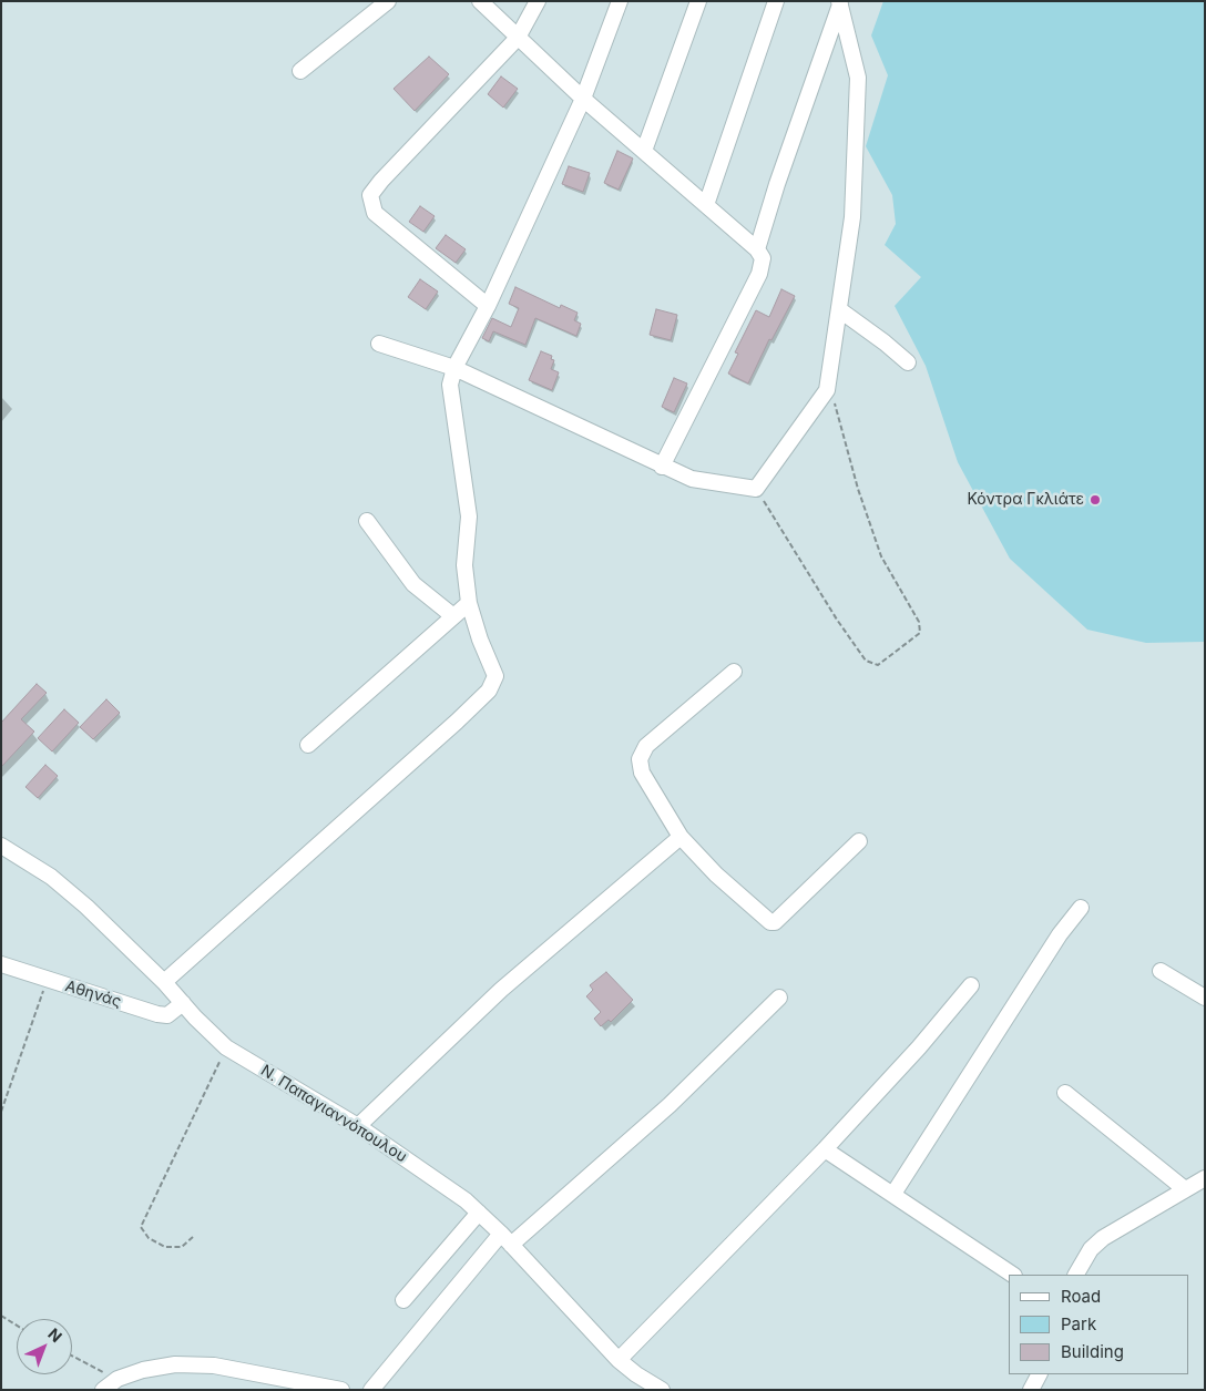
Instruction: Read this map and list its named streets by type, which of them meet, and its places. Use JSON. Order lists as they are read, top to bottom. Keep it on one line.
{"streets":{"street":["Αθηνάς","Ν. Παπαγιαννόπουλου"]},"crossings":[["Αθηνάς","Ν. Παπαγιαννόπουλου"]],"places":["Κόντρα Γκλιάτε"],"legend":["Road","Park","Building"],"north":"top right"}
